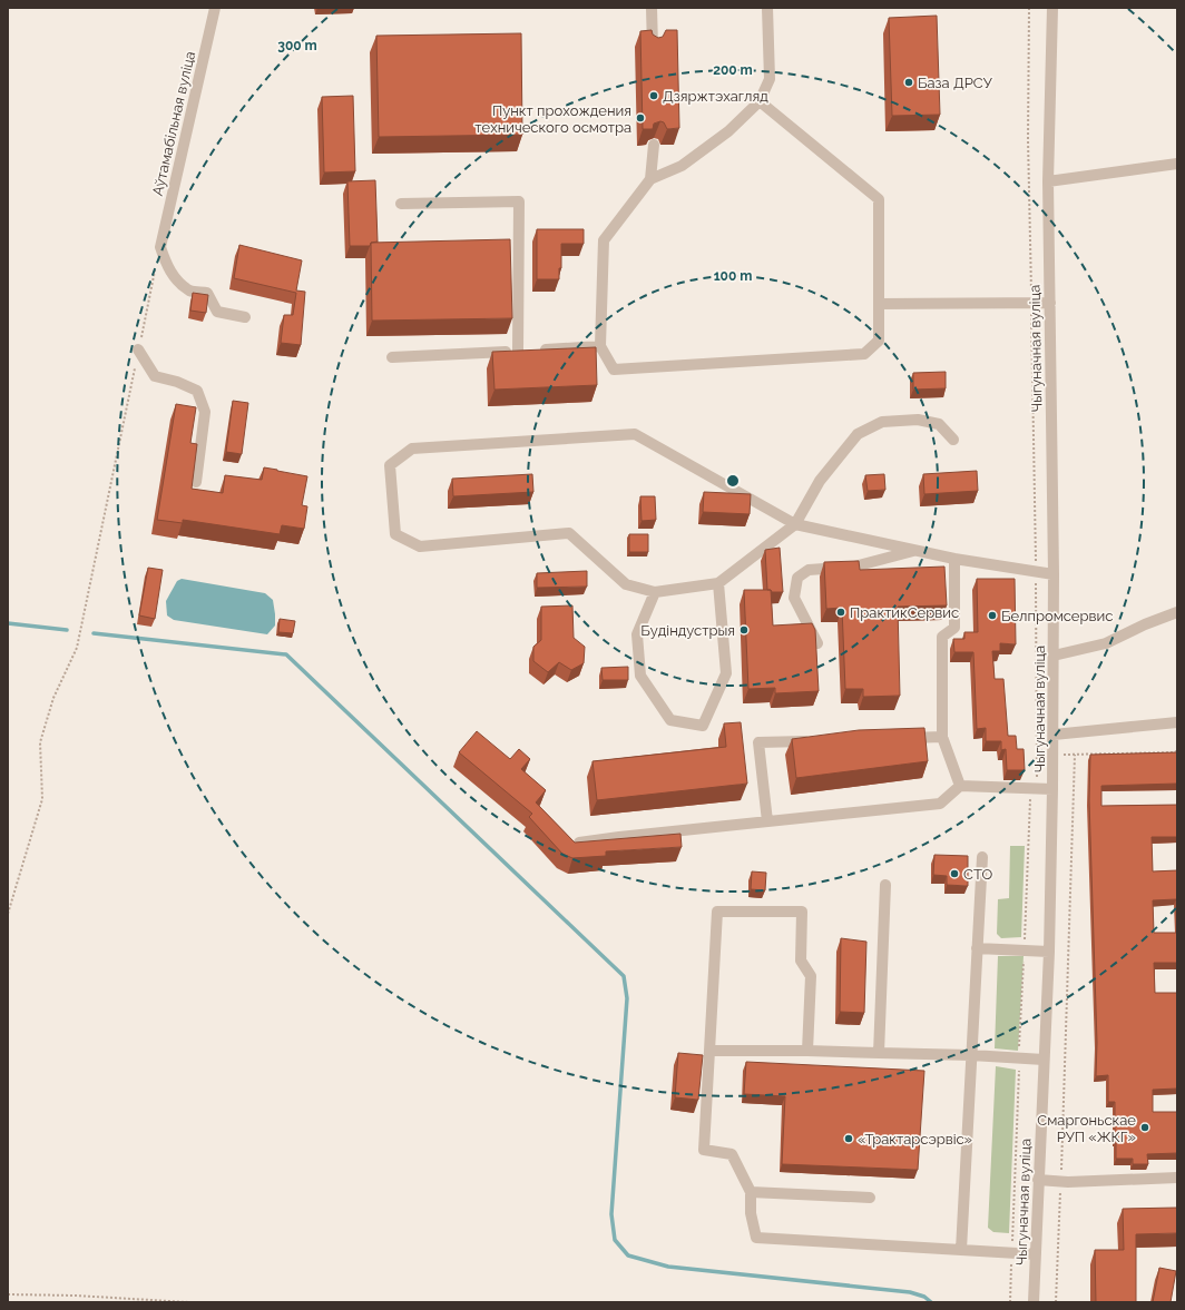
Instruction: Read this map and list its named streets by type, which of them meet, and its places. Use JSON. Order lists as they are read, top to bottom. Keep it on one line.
{"streets":{"street":["Аўтамабільная вуліца","Чыгуначная вуліца"]},"places":["База ДРСУ","Дзяржтэхагляд","Пункт прохождения технического осмотра","ПрактикСервис","Белпромсервис","Будіндустрыя","СТО","Смаргоньскае РУП «ЖКГ»","«Трактарсэрвіс»"],"rings":["300 m","200 m","100 m"]}
